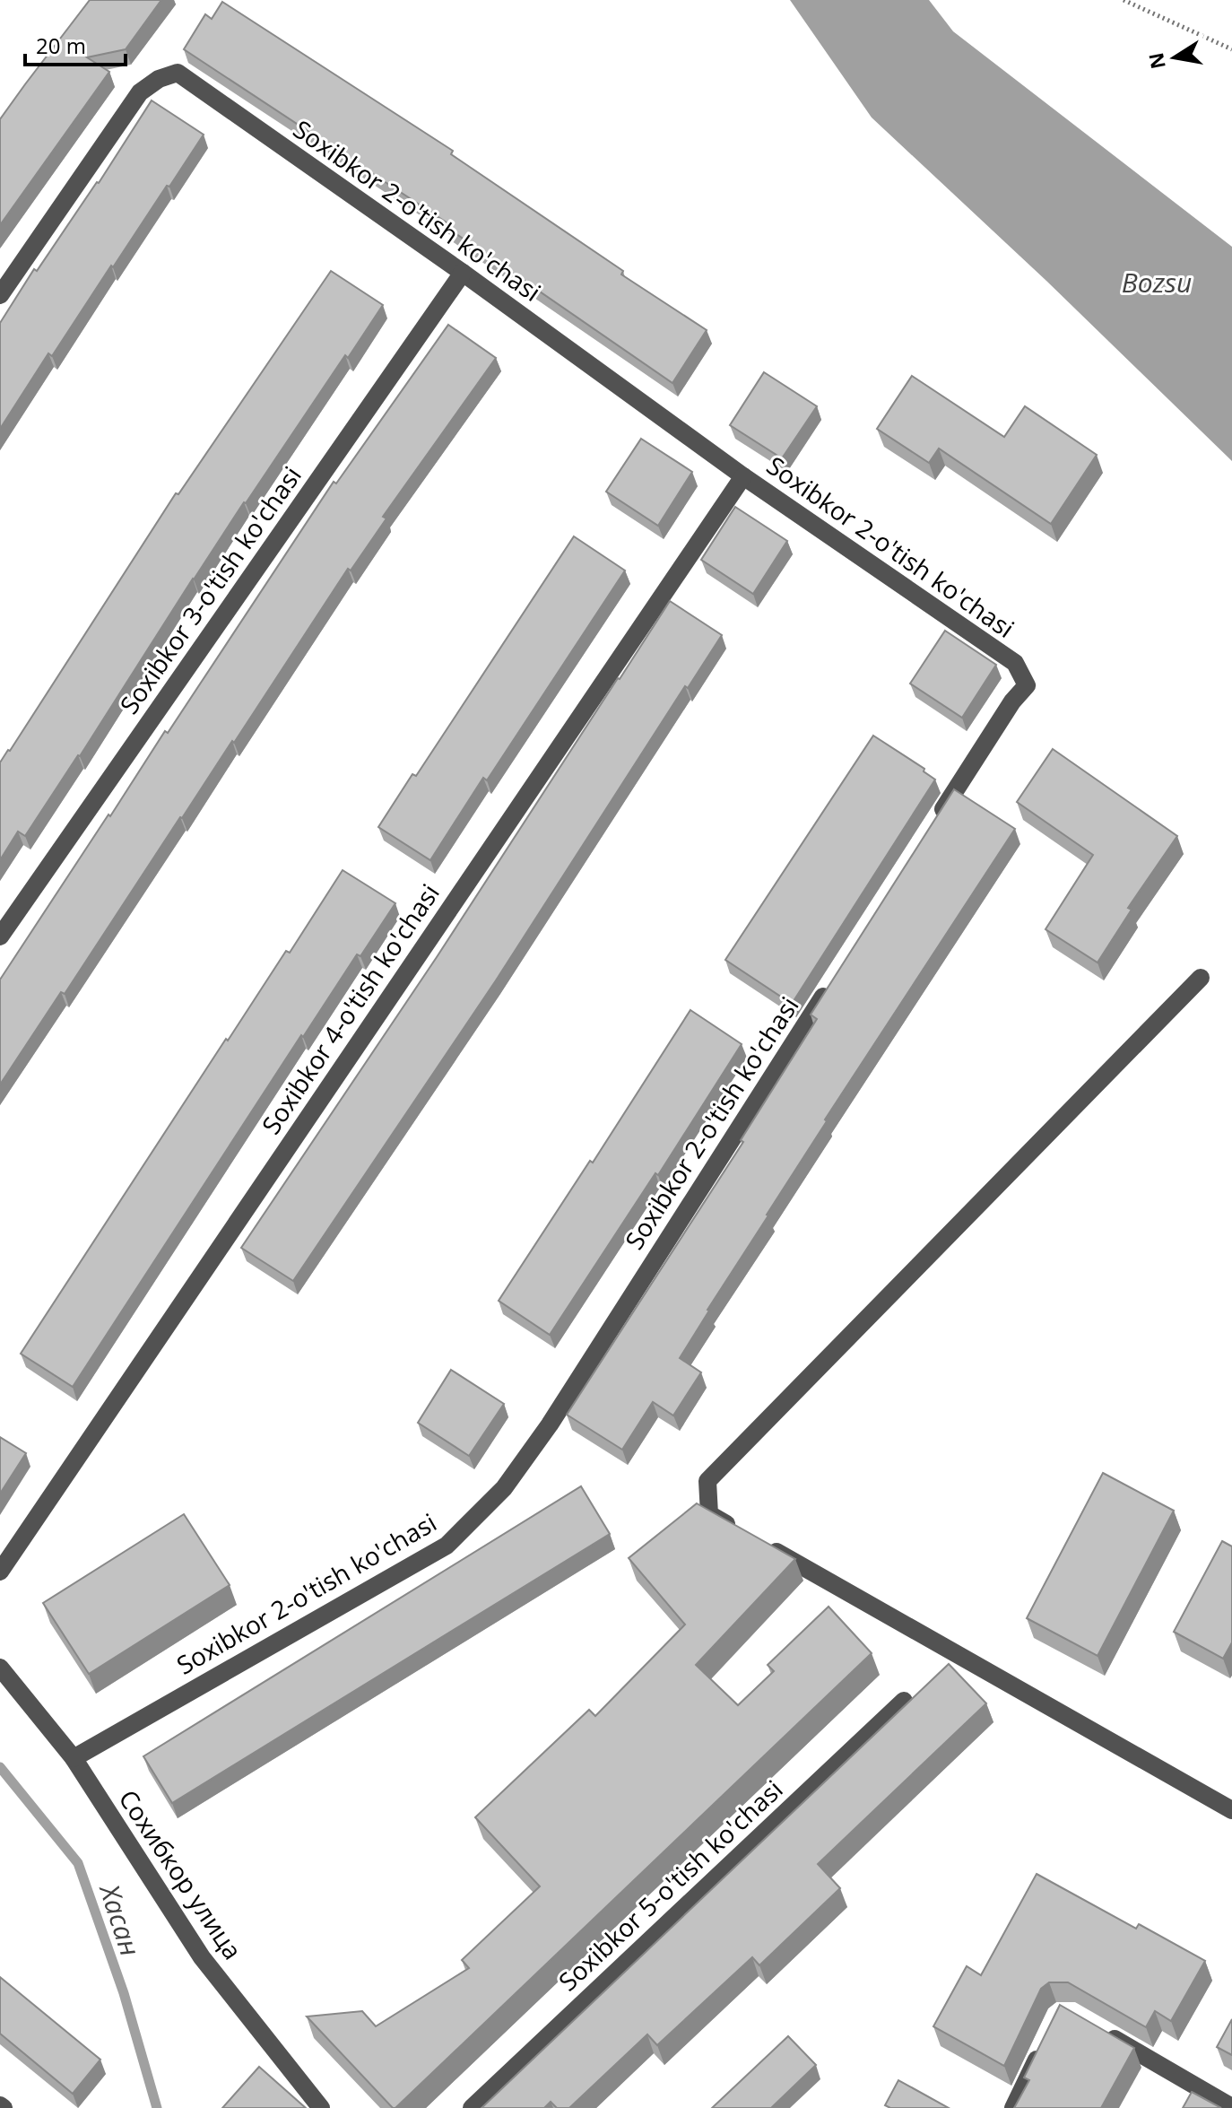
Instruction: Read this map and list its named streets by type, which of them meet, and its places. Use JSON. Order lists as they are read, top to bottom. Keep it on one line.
{"streets":{"street":["Soxibkor 2-o'tish ko'chasi","Soxibkor 3-o'tish ko'chasi","Soxibkor 4-o'tish ko'chasi","Сохибкор улица","Soxibkor 5-o'tish ko'chasi"]},"crossings":[["Soxibkor 2-o'tish ko'chasi","Soxibkor 3-o'tish ko'chasi"],["Soxibkor 2-o'tish ko'chasi","Soxibkor 4-o'tish ko'chasi"],["Soxibkor 2-o'tish ko'chasi","Сохибкор улица"]],"water":["Bozsu","Хасан"],"scale_bar":"20 m","north":"left"}
